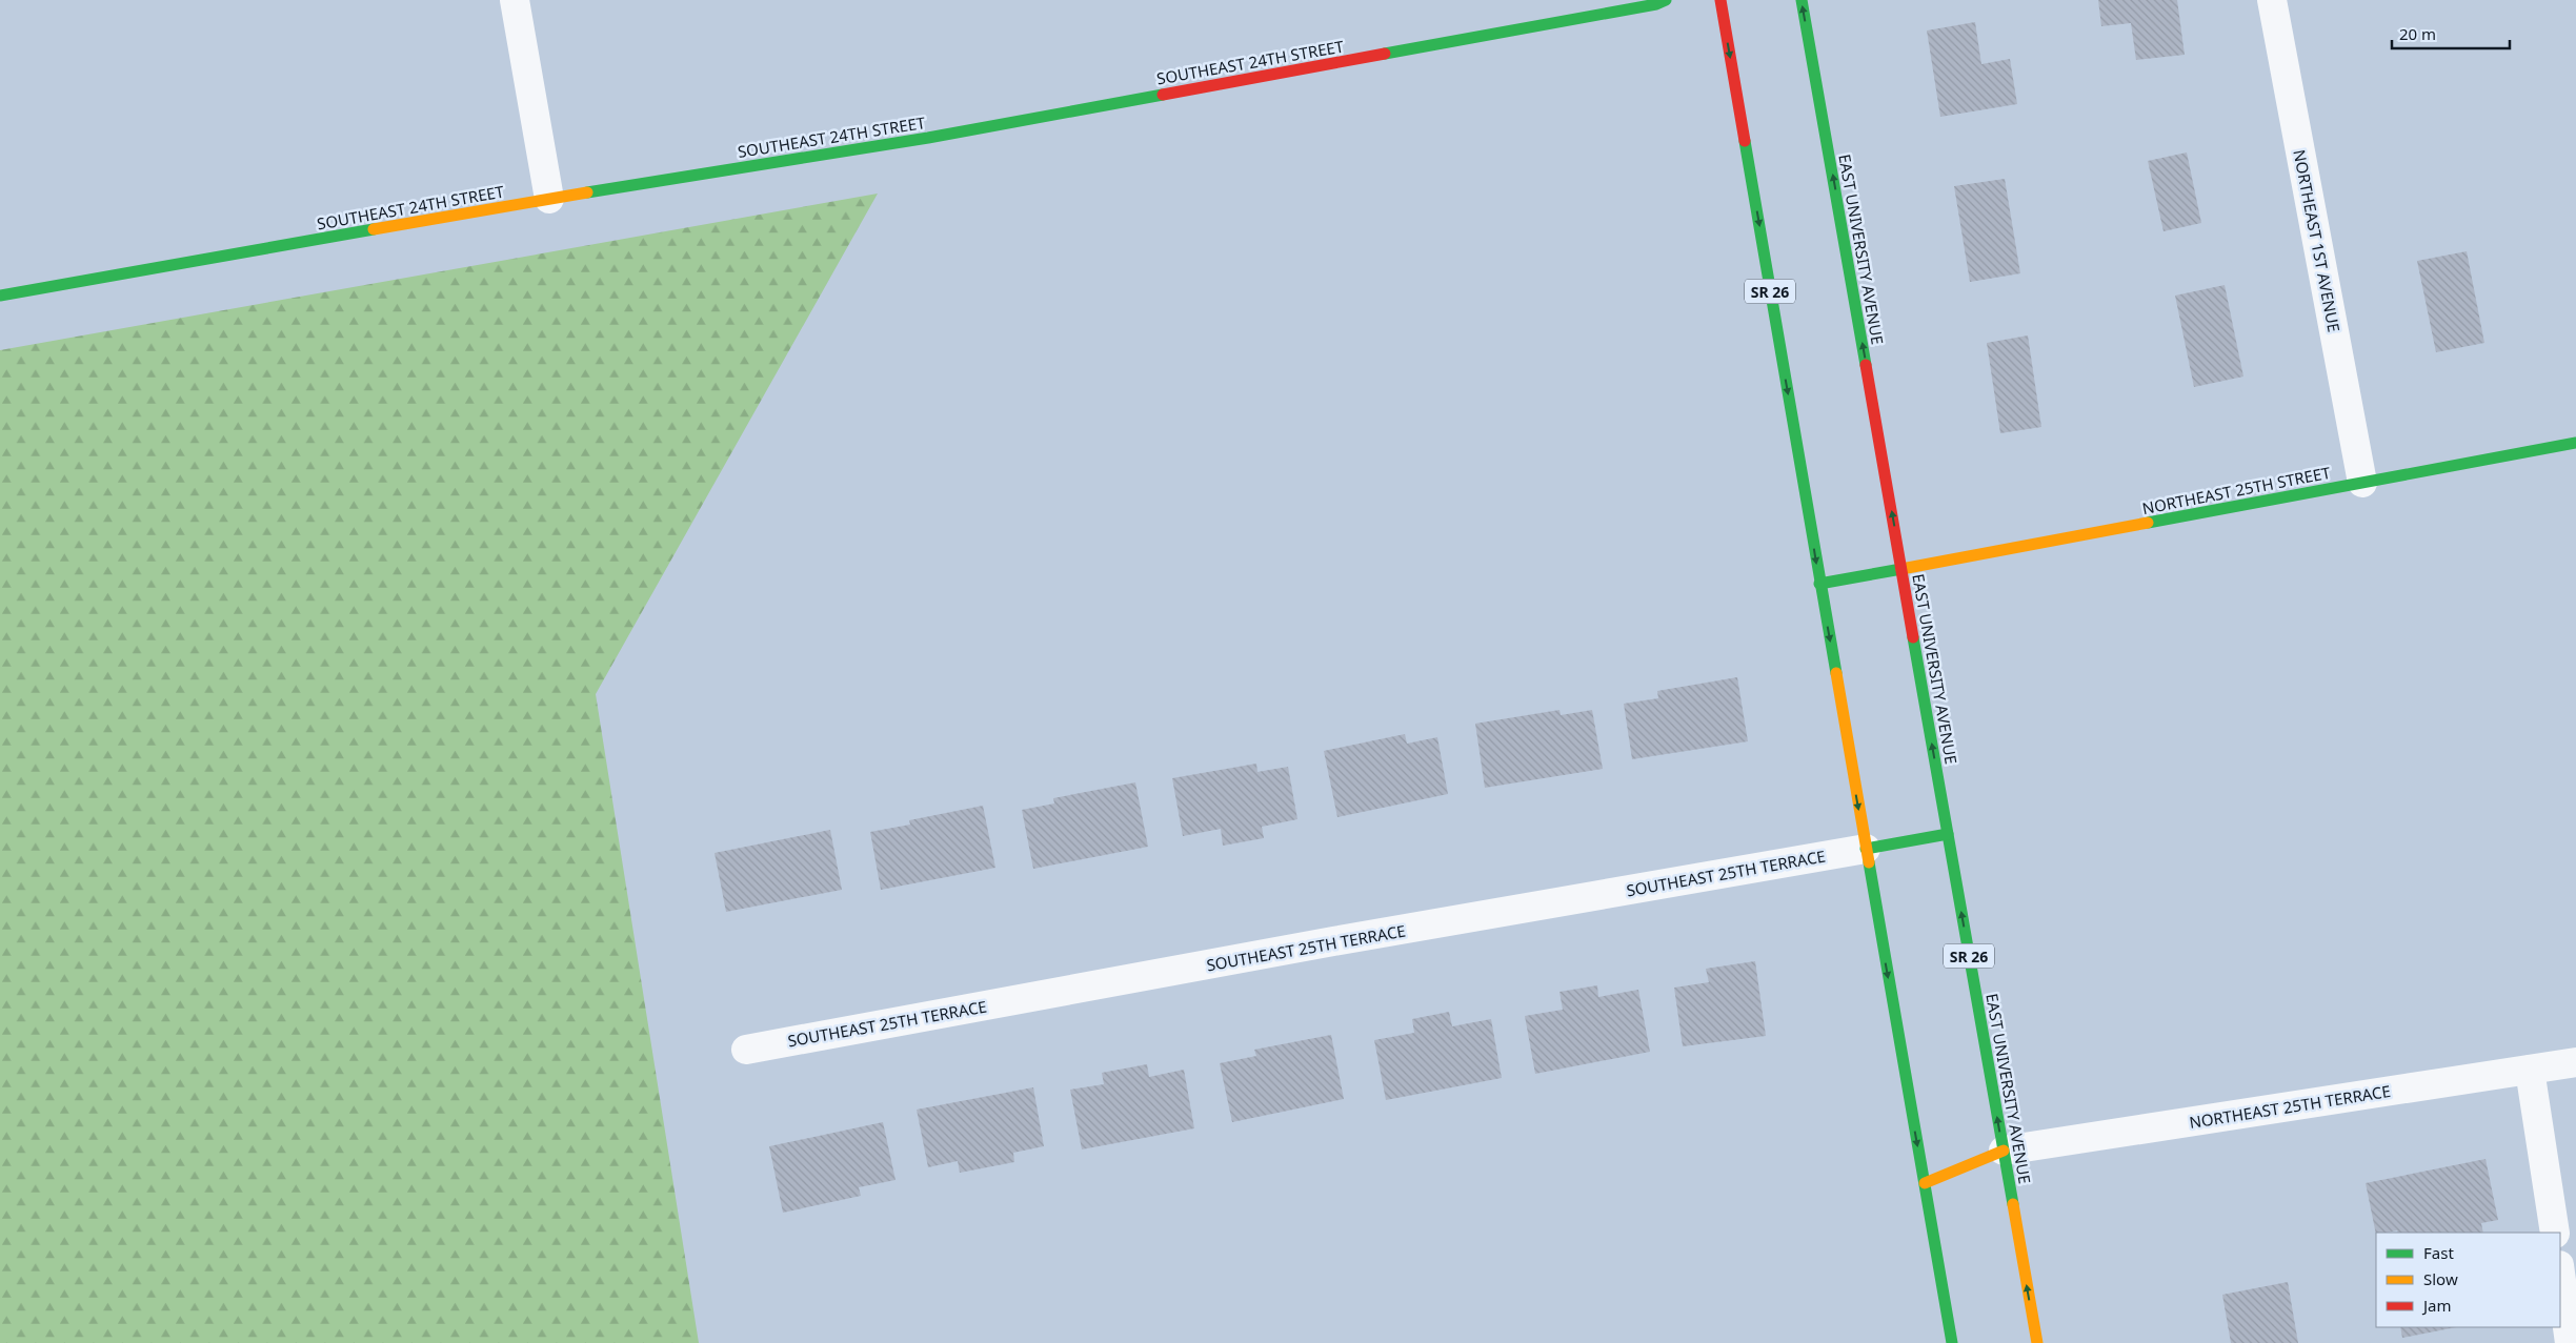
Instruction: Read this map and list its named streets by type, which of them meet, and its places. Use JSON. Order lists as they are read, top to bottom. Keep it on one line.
{"streets":{"main road":["SOUTHEAST 24TH STREET","EAST UNIVERSITY AVENUE","SR 26","NORTHEAST 25TH STREET"],"street":["NORTHEAST 1ST AVENUE","SOUTHEAST 25TH TERRACE","NORTHEAST 25TH TERRACE"]},"crossings":[["NORTHEAST 1ST AVENUE","NORTHEAST 25TH STREET"],["EAST UNIVERSITY AVENUE","NORTHEAST 25TH STREET"],["EAST UNIVERSITY AVENUE","NORTHEAST 25TH TERRACE"],["SR 26","NORTHEAST 25TH STREET"],["SR 26","SOUTHEAST 25TH TERRACE"]],"legend":["Fast","Slow","Jam"],"scale_bar":"20 m"}
